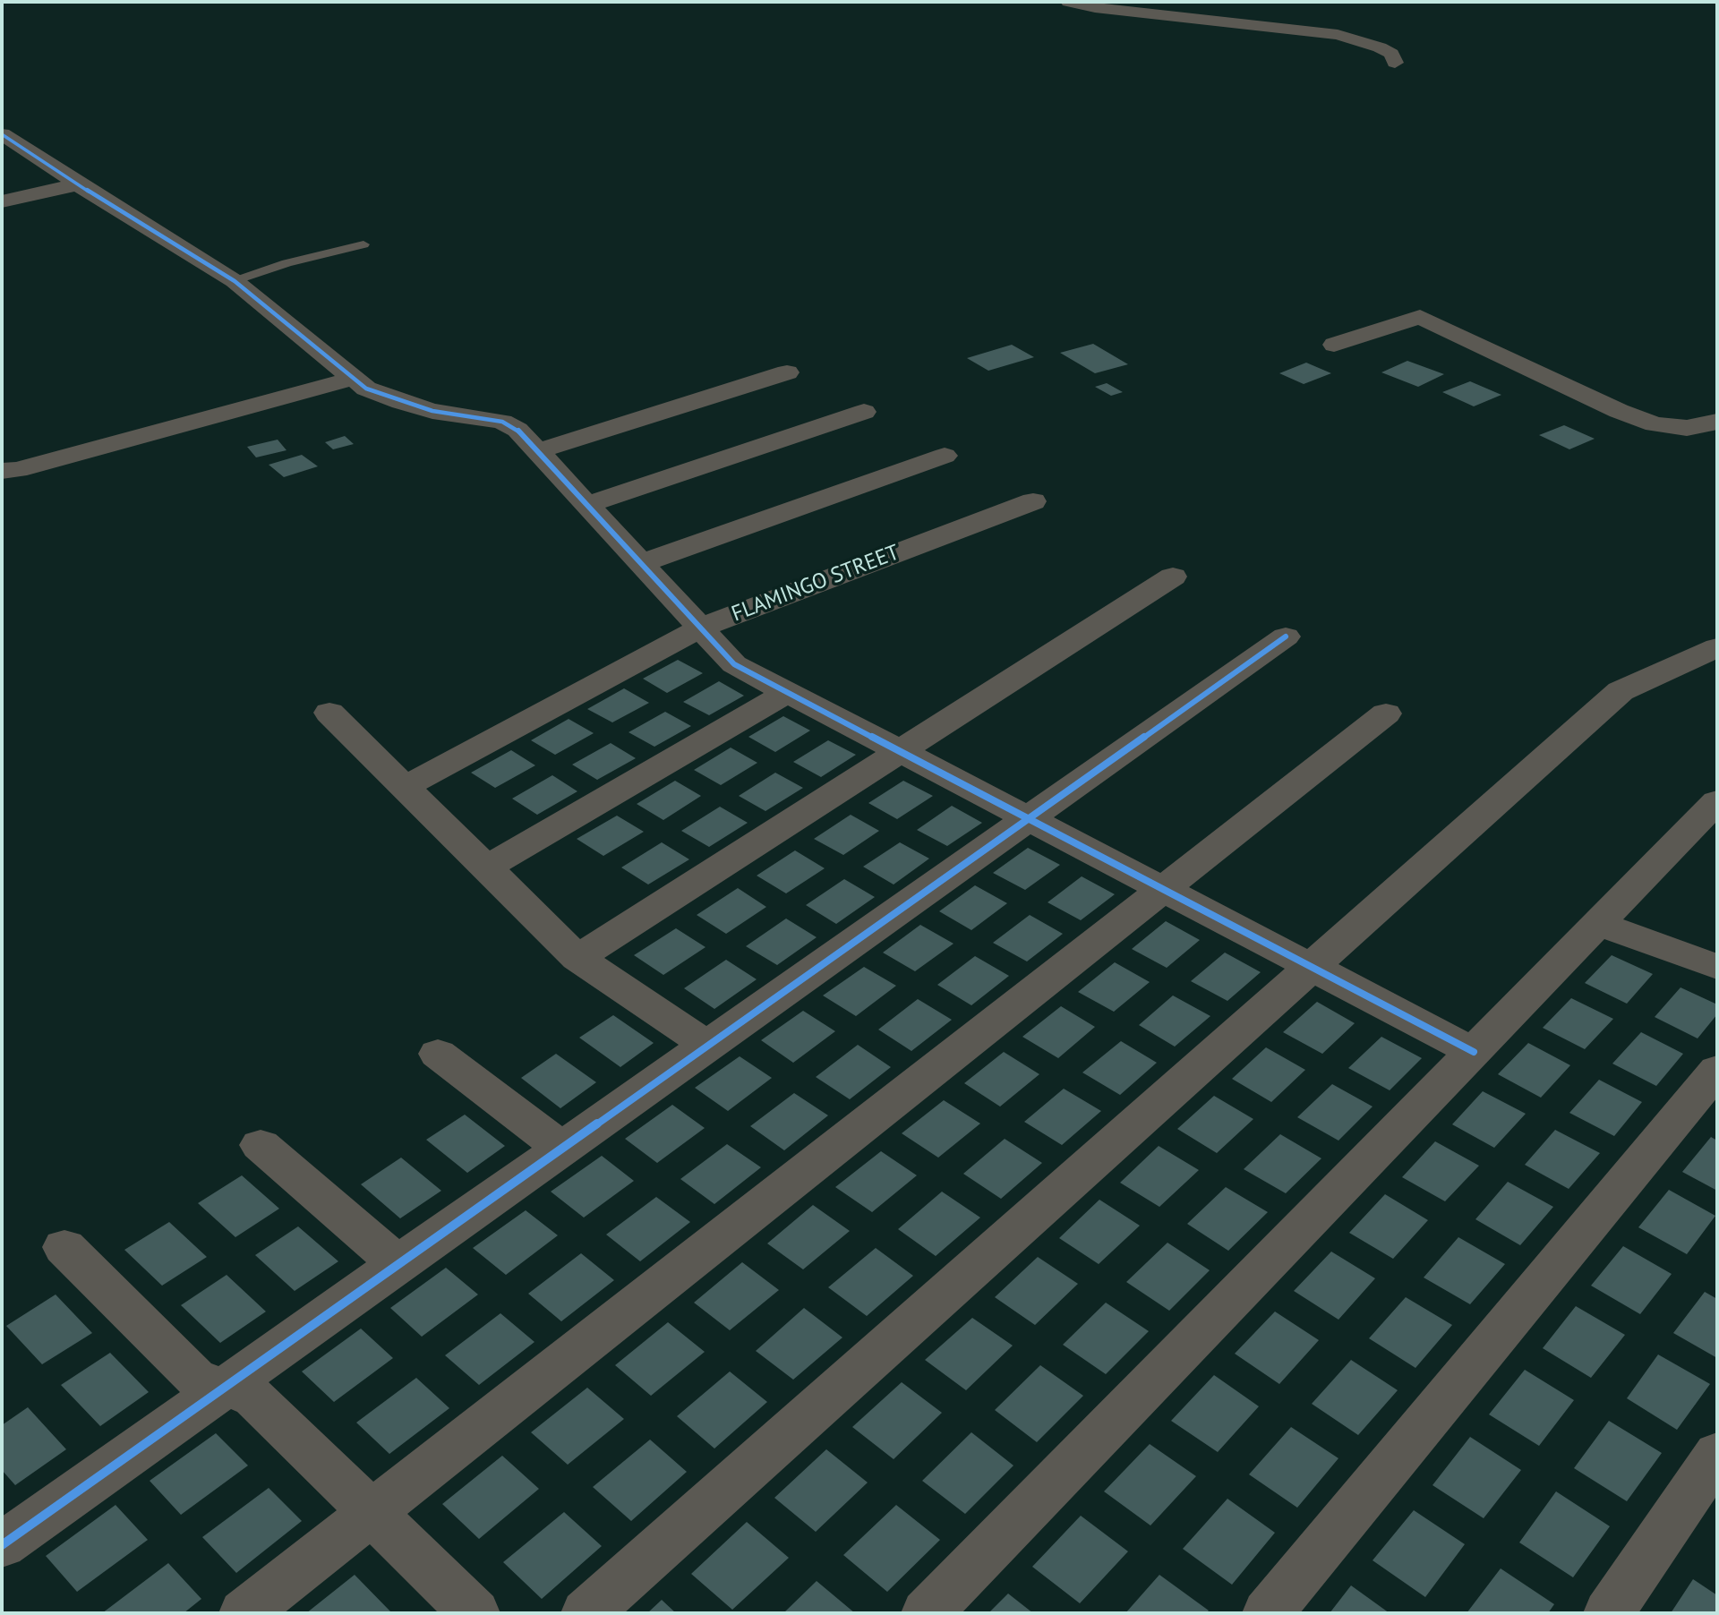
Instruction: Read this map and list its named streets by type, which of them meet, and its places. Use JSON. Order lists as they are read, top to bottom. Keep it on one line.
{"streets":{"street":["FLAMINGO STREET"]}}
